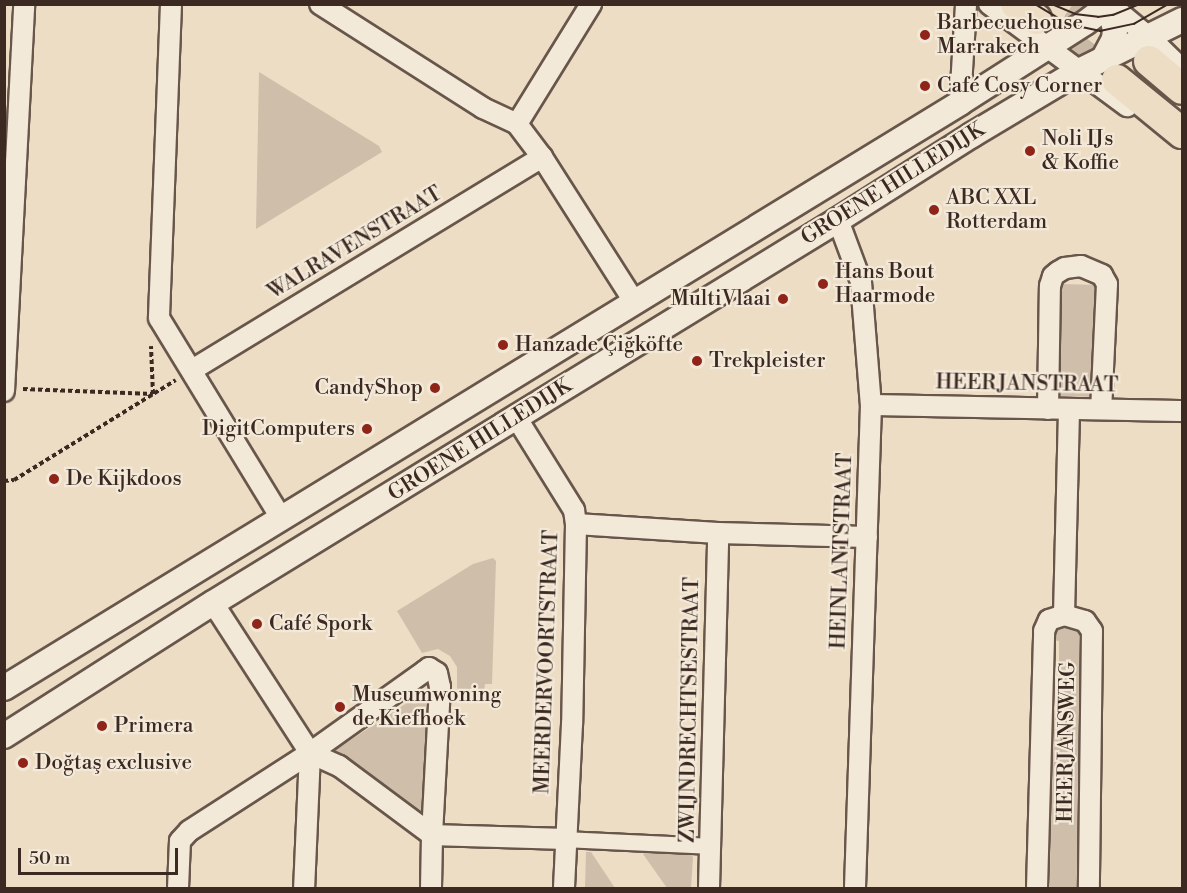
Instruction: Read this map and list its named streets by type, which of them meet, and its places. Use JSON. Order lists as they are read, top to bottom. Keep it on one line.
{"streets":{"street":["GROENE HILLEDIJK","WALRAVENSTRAAT","HEERJANSTRAAT","HEINLANTSTRAAT","MEERDERVOORTSTRAAT","ZWIJNDRECHTSESTRAAT","HEERJANSWEG"]},"crossings":[["GROENE HILLEDIJK","HEINLANTSTRAAT"],["GROENE HILLEDIJK","MEERDERVOORTSTRAAT"],["HEERJANSTRAAT","HEINLANTSTRAAT"]],"places":["Barbecuehouse Marrakech","Café Cosy Corner","Noli IJs & Koffie","ABC XXL Rotterdam","Hans Bout Haarmode","MultiVlaai","Hanzade Çiğköfte","Trekpleister","CandyShop","DigitComputers","De Kijkdoos","Café Spork","Museumwoning de Kiefhoek","Primera","Doğtaş exclusive"],"scale_bar":"50 m"}
